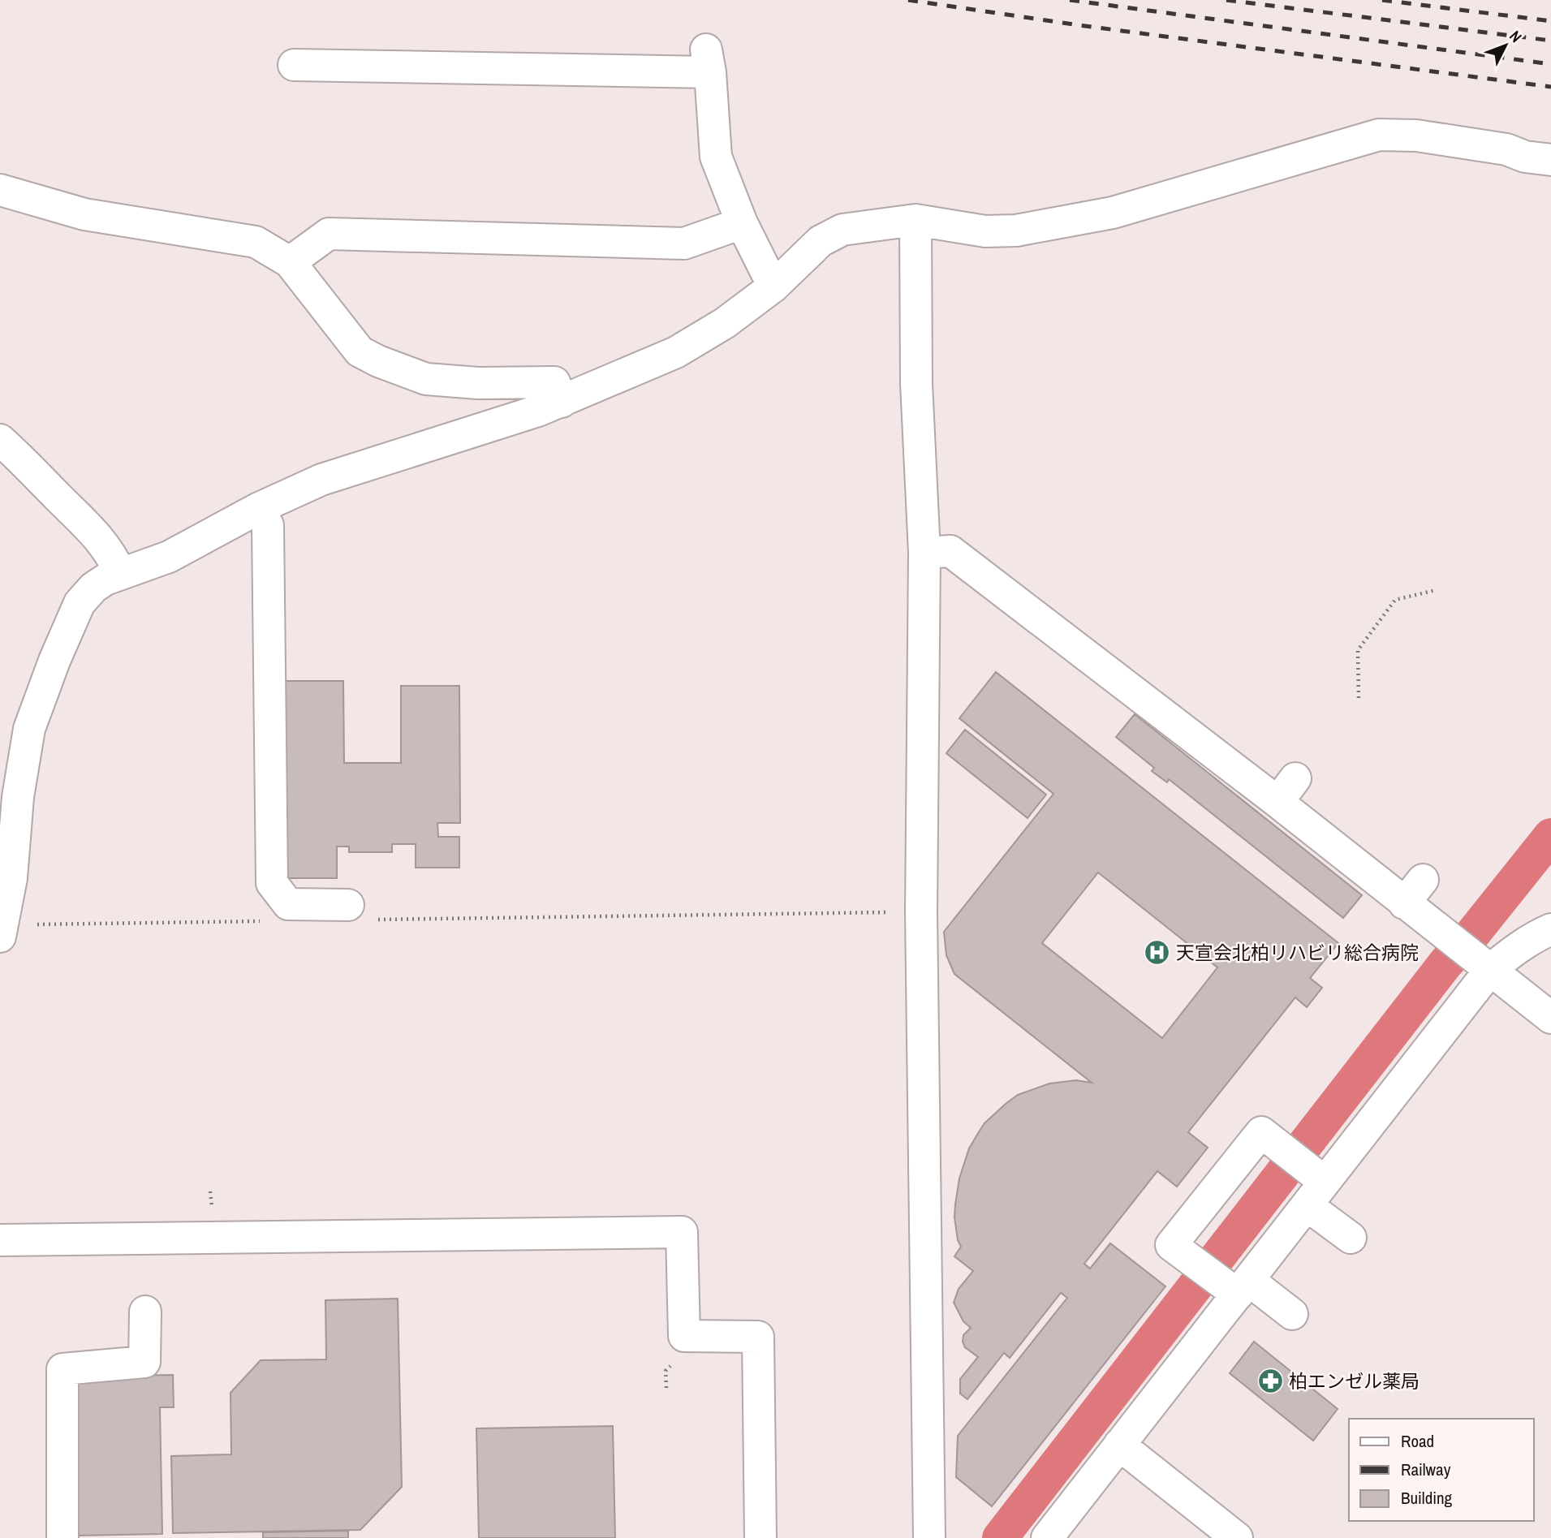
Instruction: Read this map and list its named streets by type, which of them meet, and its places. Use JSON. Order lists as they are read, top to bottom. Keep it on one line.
{"places":{"hospital":["天宣会北柏リハビリ総合病院"],"pharmacy":["柏エンゼル薬局"]},"legend":["Road","Railway","Building"],"north":"top right"}
